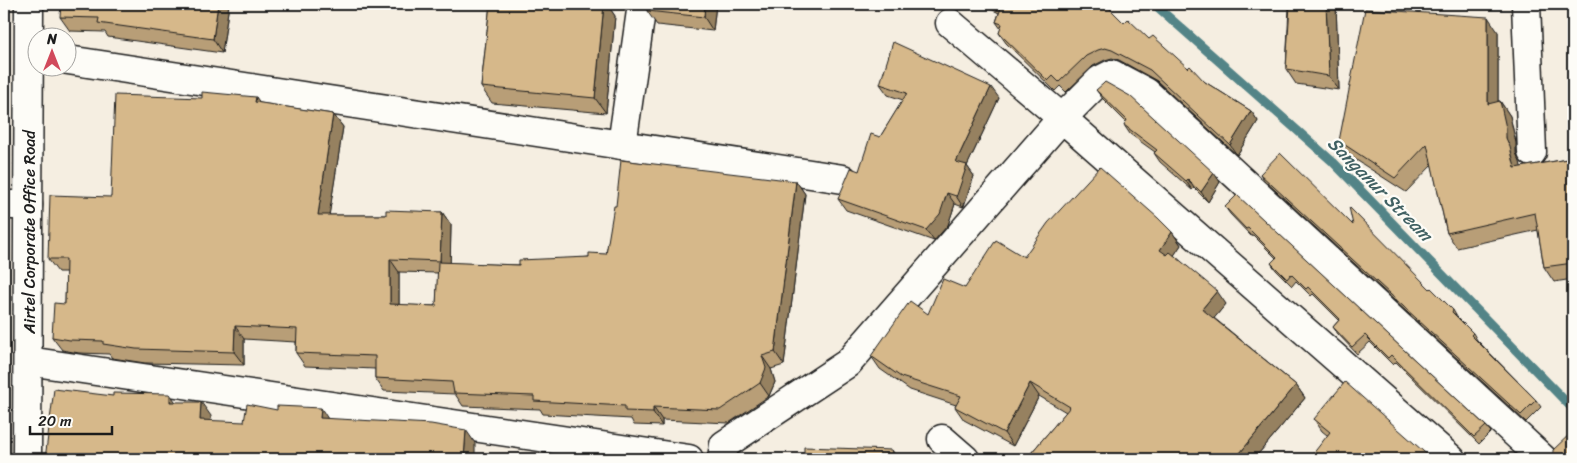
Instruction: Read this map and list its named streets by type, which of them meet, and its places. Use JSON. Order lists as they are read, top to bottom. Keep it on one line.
{"streets":{"street":["Airtel Corporate Office Road"]},"water":["Sanganur Stream"],"scale_bar":"20 m","north":"top"}
